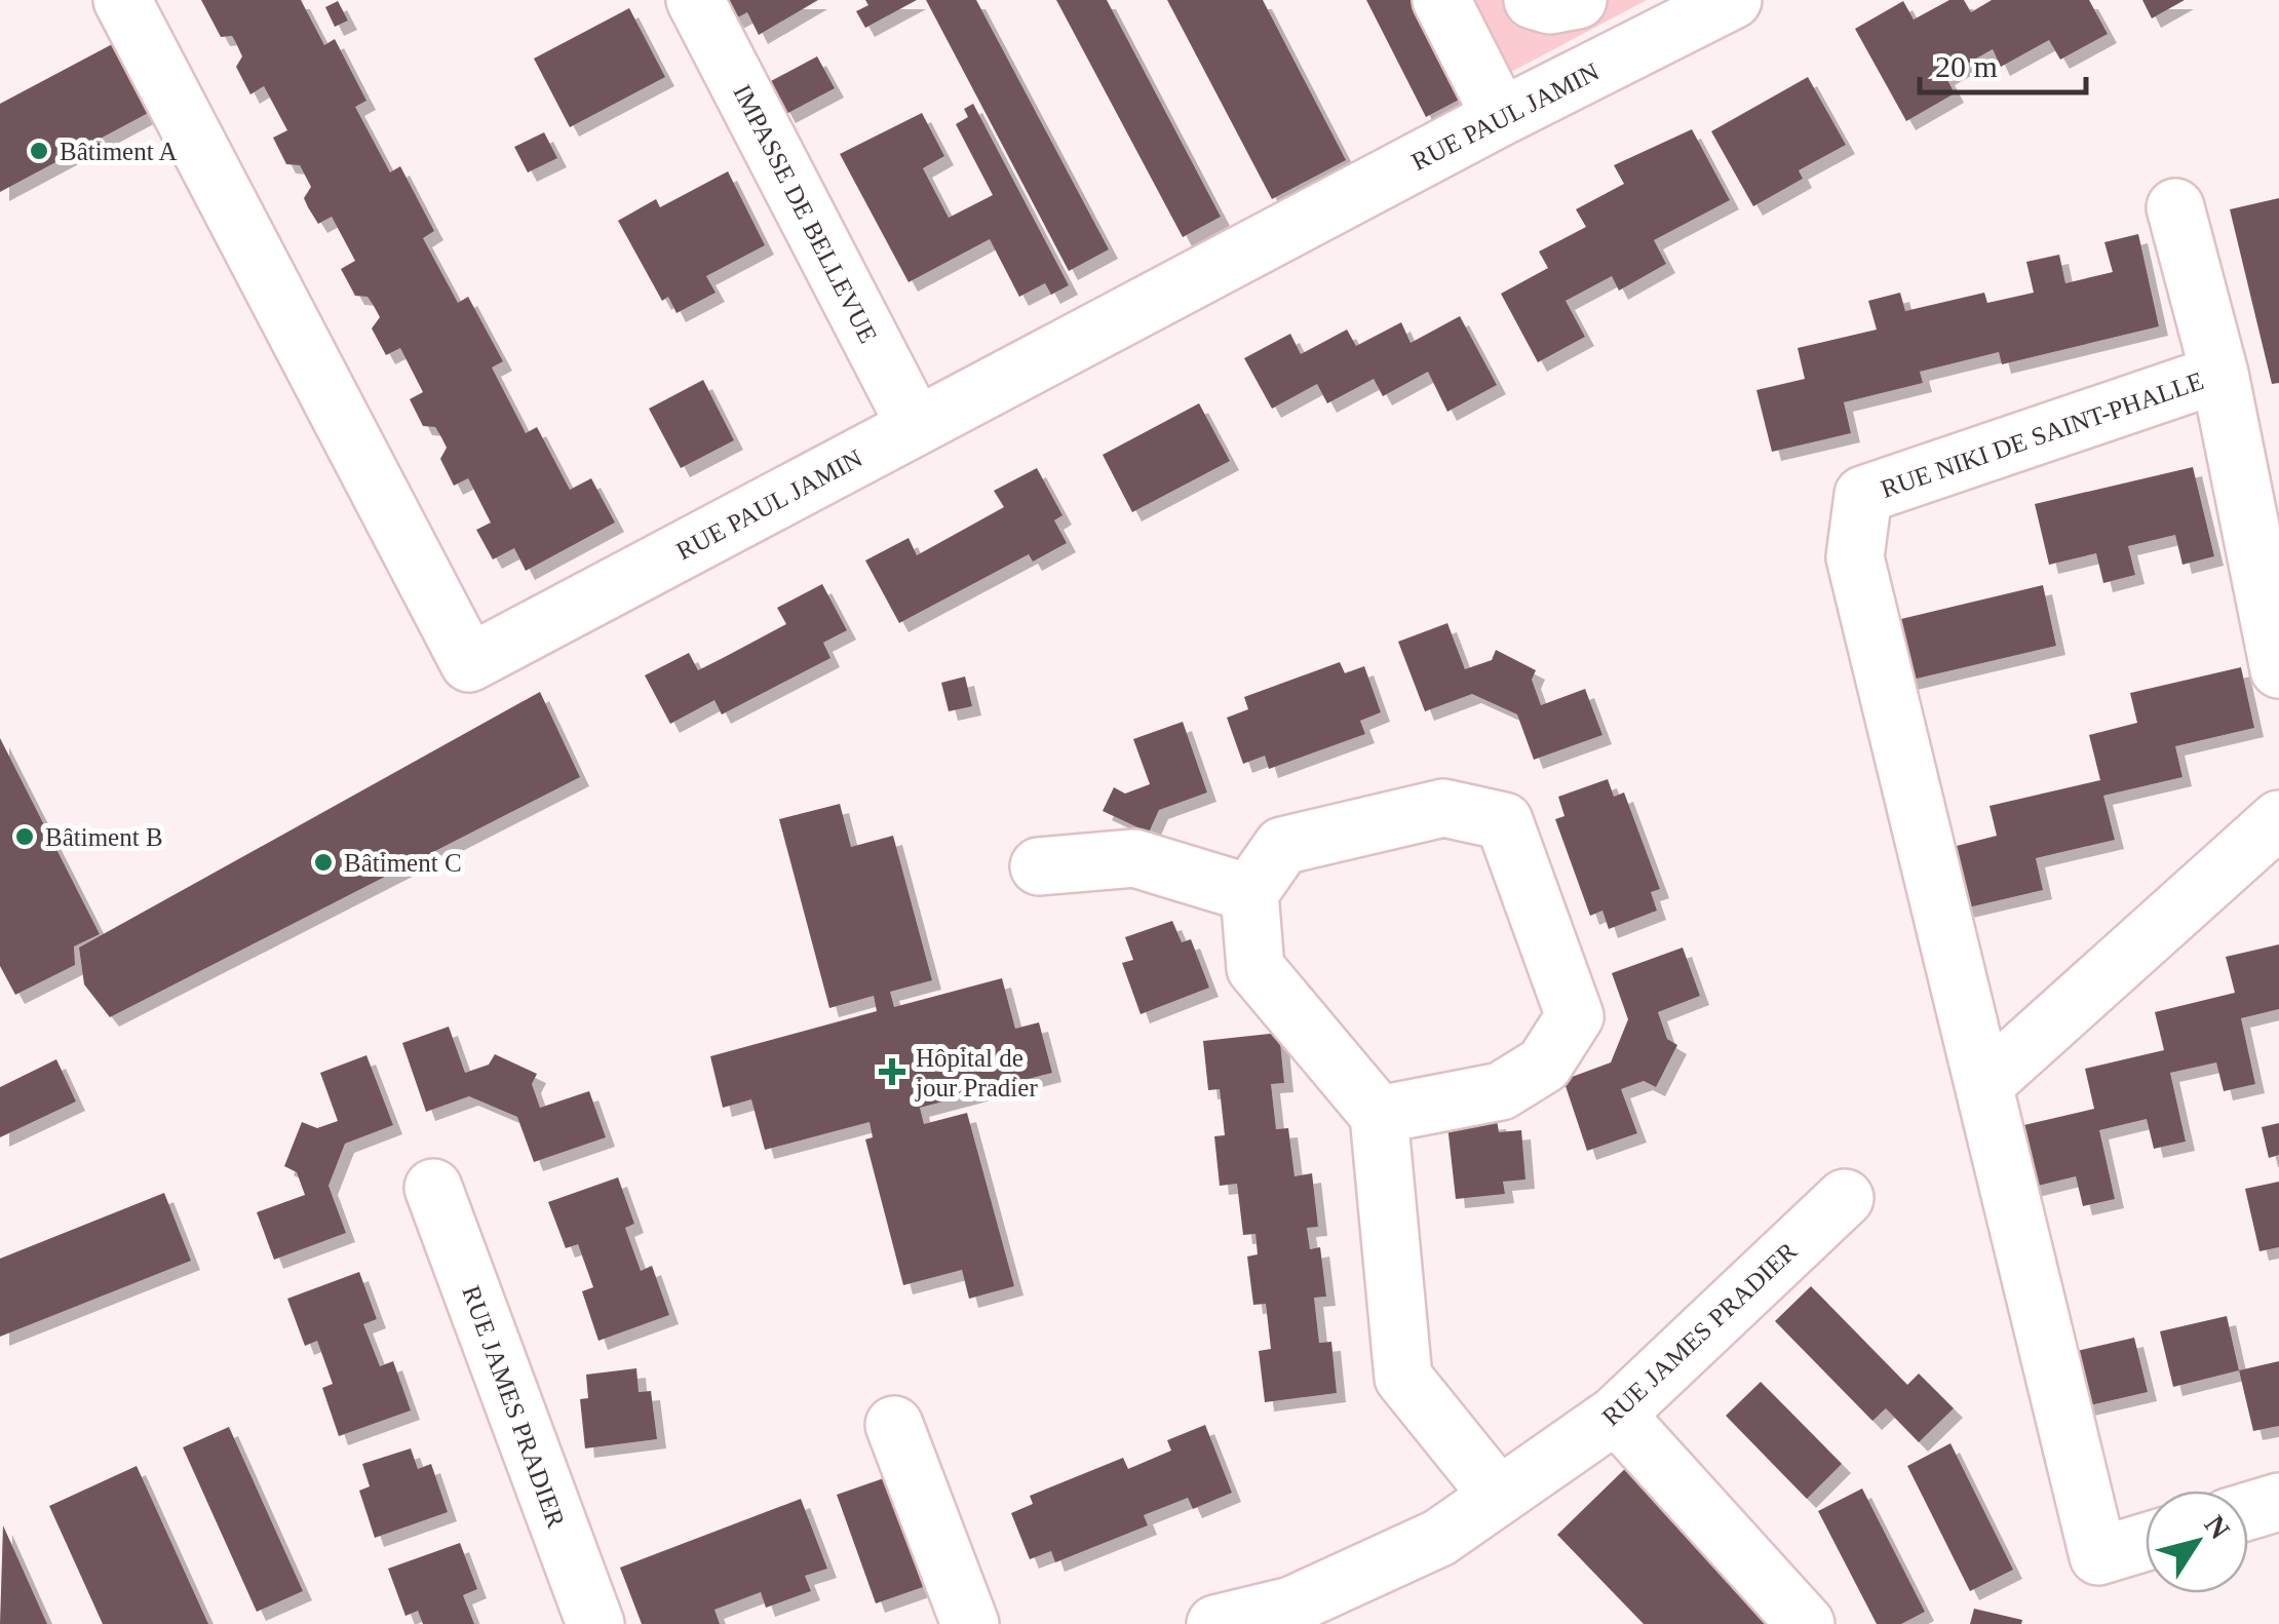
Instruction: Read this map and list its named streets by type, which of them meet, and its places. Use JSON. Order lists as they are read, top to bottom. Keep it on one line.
{"streets":{"street":["RUE PAUL JAMIN","IMPASSE DE BELLEVUE","RUE NIKI DE SAINT-PHALLE","RUE JAMES PRADIER"]},"crossings":[["RUE PAUL JAMIN","IMPASSE DE BELLEVUE"]],"places":{"other":["Bâtiment A","Bâtiment B","Bâtiment C"],"health":["Hôpital de jour Pradier"]},"scale_bar":"20 m","north":"top right"}
